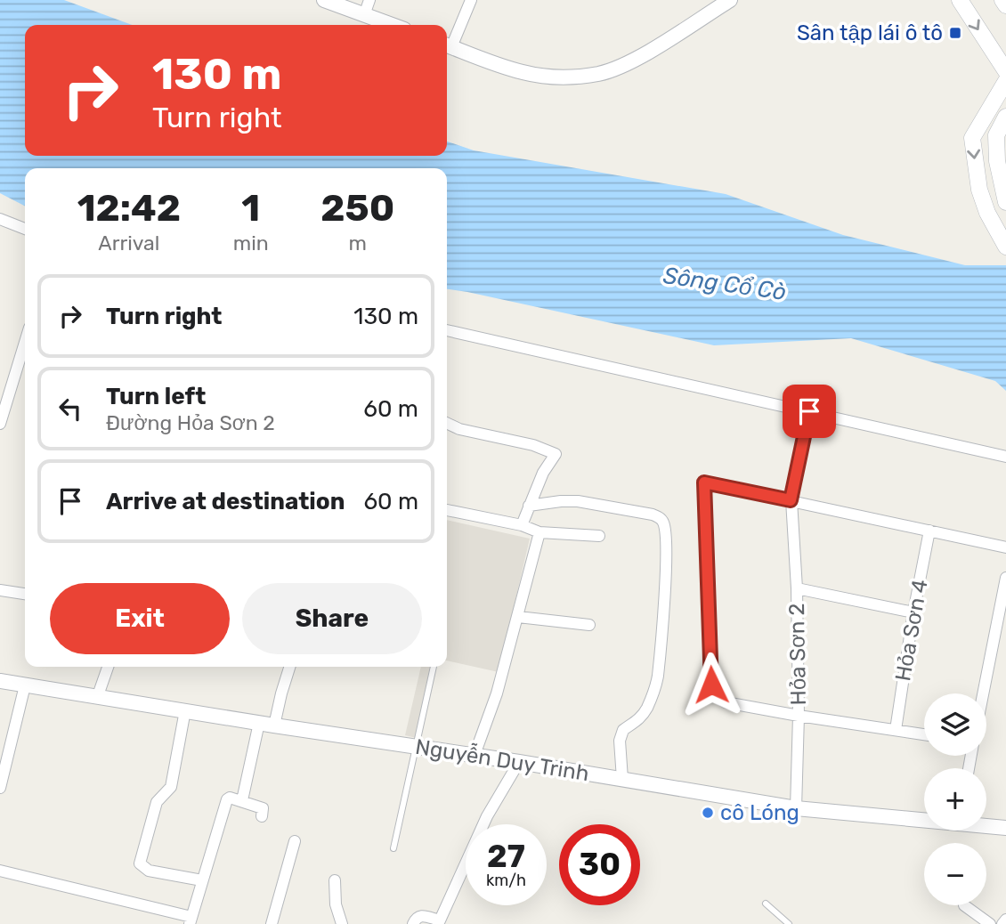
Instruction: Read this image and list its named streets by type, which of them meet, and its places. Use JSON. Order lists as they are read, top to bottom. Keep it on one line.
{"streets":{"street":["Hỏa Sơn 4","Hỏa Sơn 2","Nguyễn Duy Trinh"]},"crossings":[["Hỏa Sơn 2","Nguyễn Duy Trinh"]],"water":["Sông Cổ Cò"],"places":{"transit":["Sân tập lái ô tô"],"other":["cô Lóng"]},"page":{"turn":["130 m","Turn right"],"eta":["12:42","Arrival","1","min","250","m"],"list":[{"name":"Turn right","value":"130 m"},{"name":"Turn left","note":"Đường Hỏa Sơn 2","value":"60 m"},{"name":"Arrive at destination","value":"60 m"}],"buttons":["Exit","Share"],"map_buttons":["+","−"],"speed":"27 km/h","limit":"30"}}
